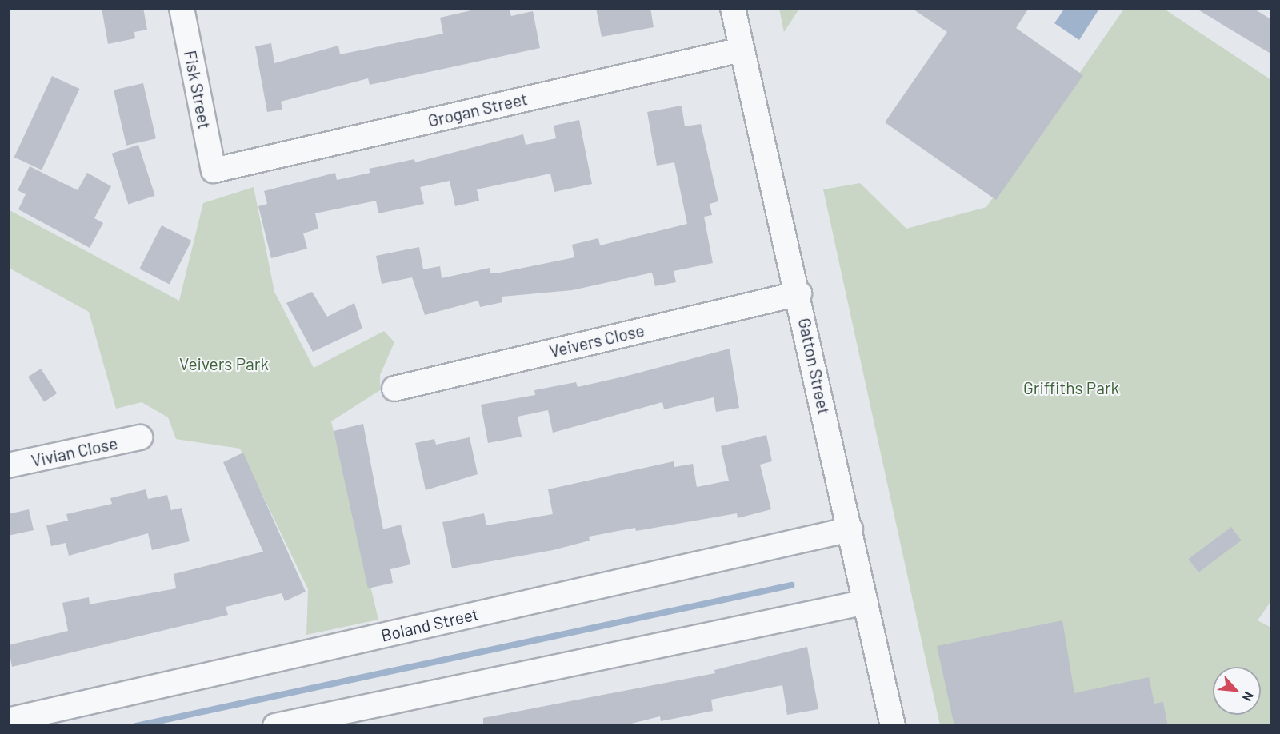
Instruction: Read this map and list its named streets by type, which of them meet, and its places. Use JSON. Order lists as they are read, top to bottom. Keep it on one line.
{"streets":{"street":["Fisk Street","Grogan Street","Veivers Close","Gatton Street","Vivian Close","Boland Street"]},"crossings":[["Fisk Street","Grogan Street"],["Grogan Street","Gatton Street"],["Veivers Close","Gatton Street"],["Gatton Street","Boland Street"]],"parks":["Veivers Park","Griffiths Park"],"north":"bottom right"}
